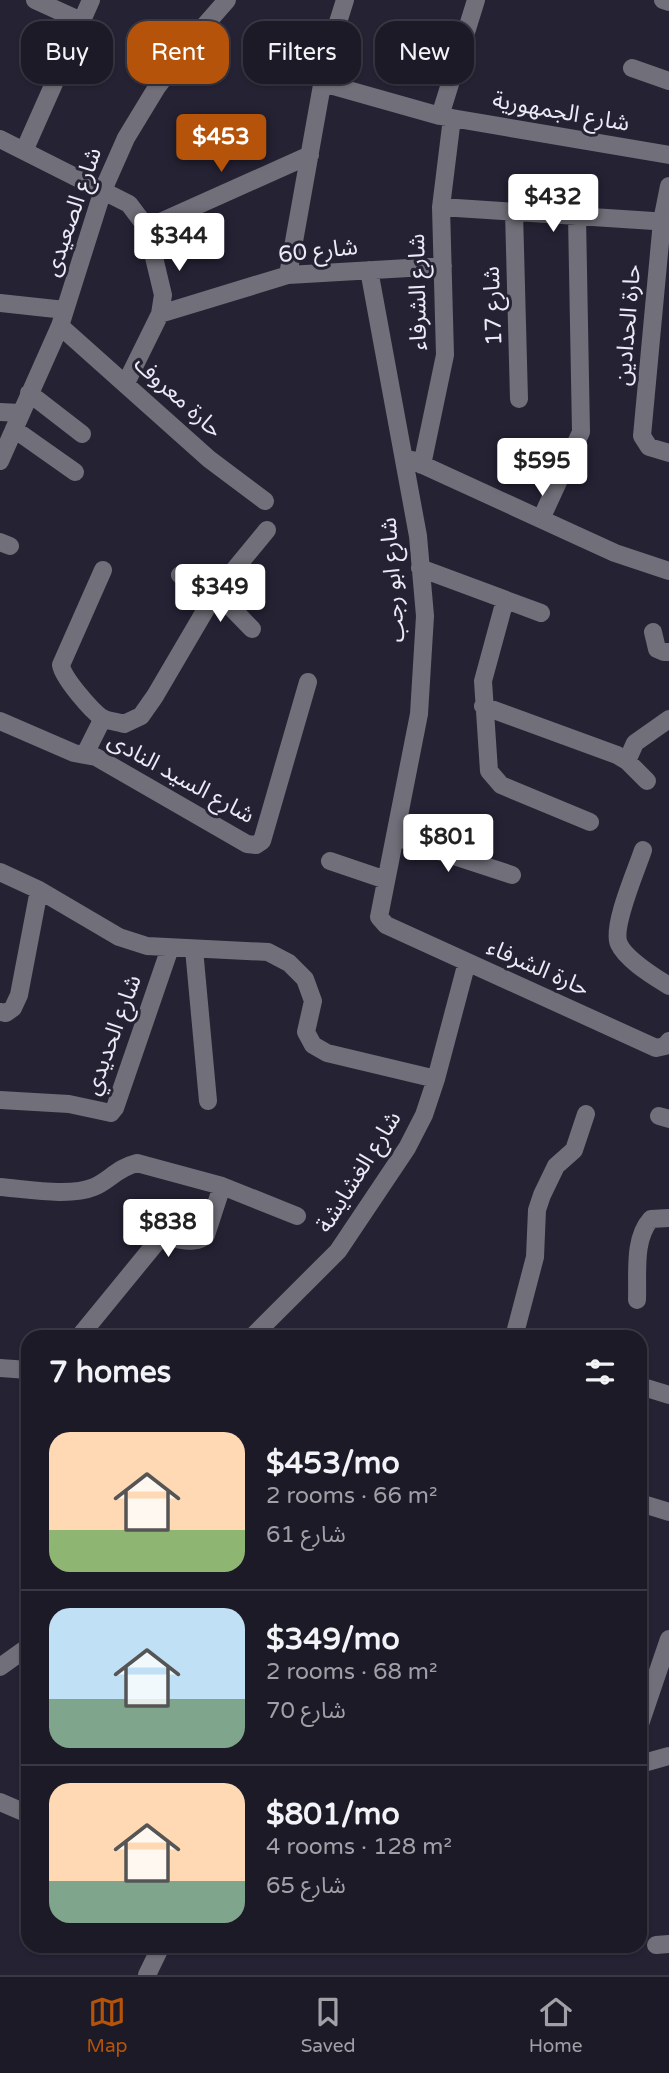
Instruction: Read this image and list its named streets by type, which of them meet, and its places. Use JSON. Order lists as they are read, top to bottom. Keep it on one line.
{"streets":{"street":["شارع الجمهورية","شارع الصعيدى","شارع 60","شارع الشرفاء","شارع 17","حارة الحدادين","حارة معروف","شارع ابو رجب","شارع السيد النادى","حارة الشرفاء","شارع الحديدي","شارع الغشايشة"]},"crossings":[["شارع الجمهورية","شارع الشرفاء"],["شارع الصعيدى","حارة معروف"],["شارع 60","شارع الشرفاء"],["شارع 60","شارع ابو رجب"],["شارع ابو رجب","حارة الشرفاء"],["حارة الشرفاء","شارع الغشايشة"]],"page":{"chip":["Buy","Rent","Filters","New"],"price":["$453","$432","$344","$595","$349","$801","$838"],"heading":"7 homes","list":[{"name":"$453/mo","note":"2 rooms · 66 m² · شارع 61"},{"name":"$349/mo","note":"2 rooms · 68 m² · شارع 70"},{"name":"$801/mo","note":"4 rooms · 128 m² · شارع 65"}],"tabs":["Map","Saved","Home"]}}
